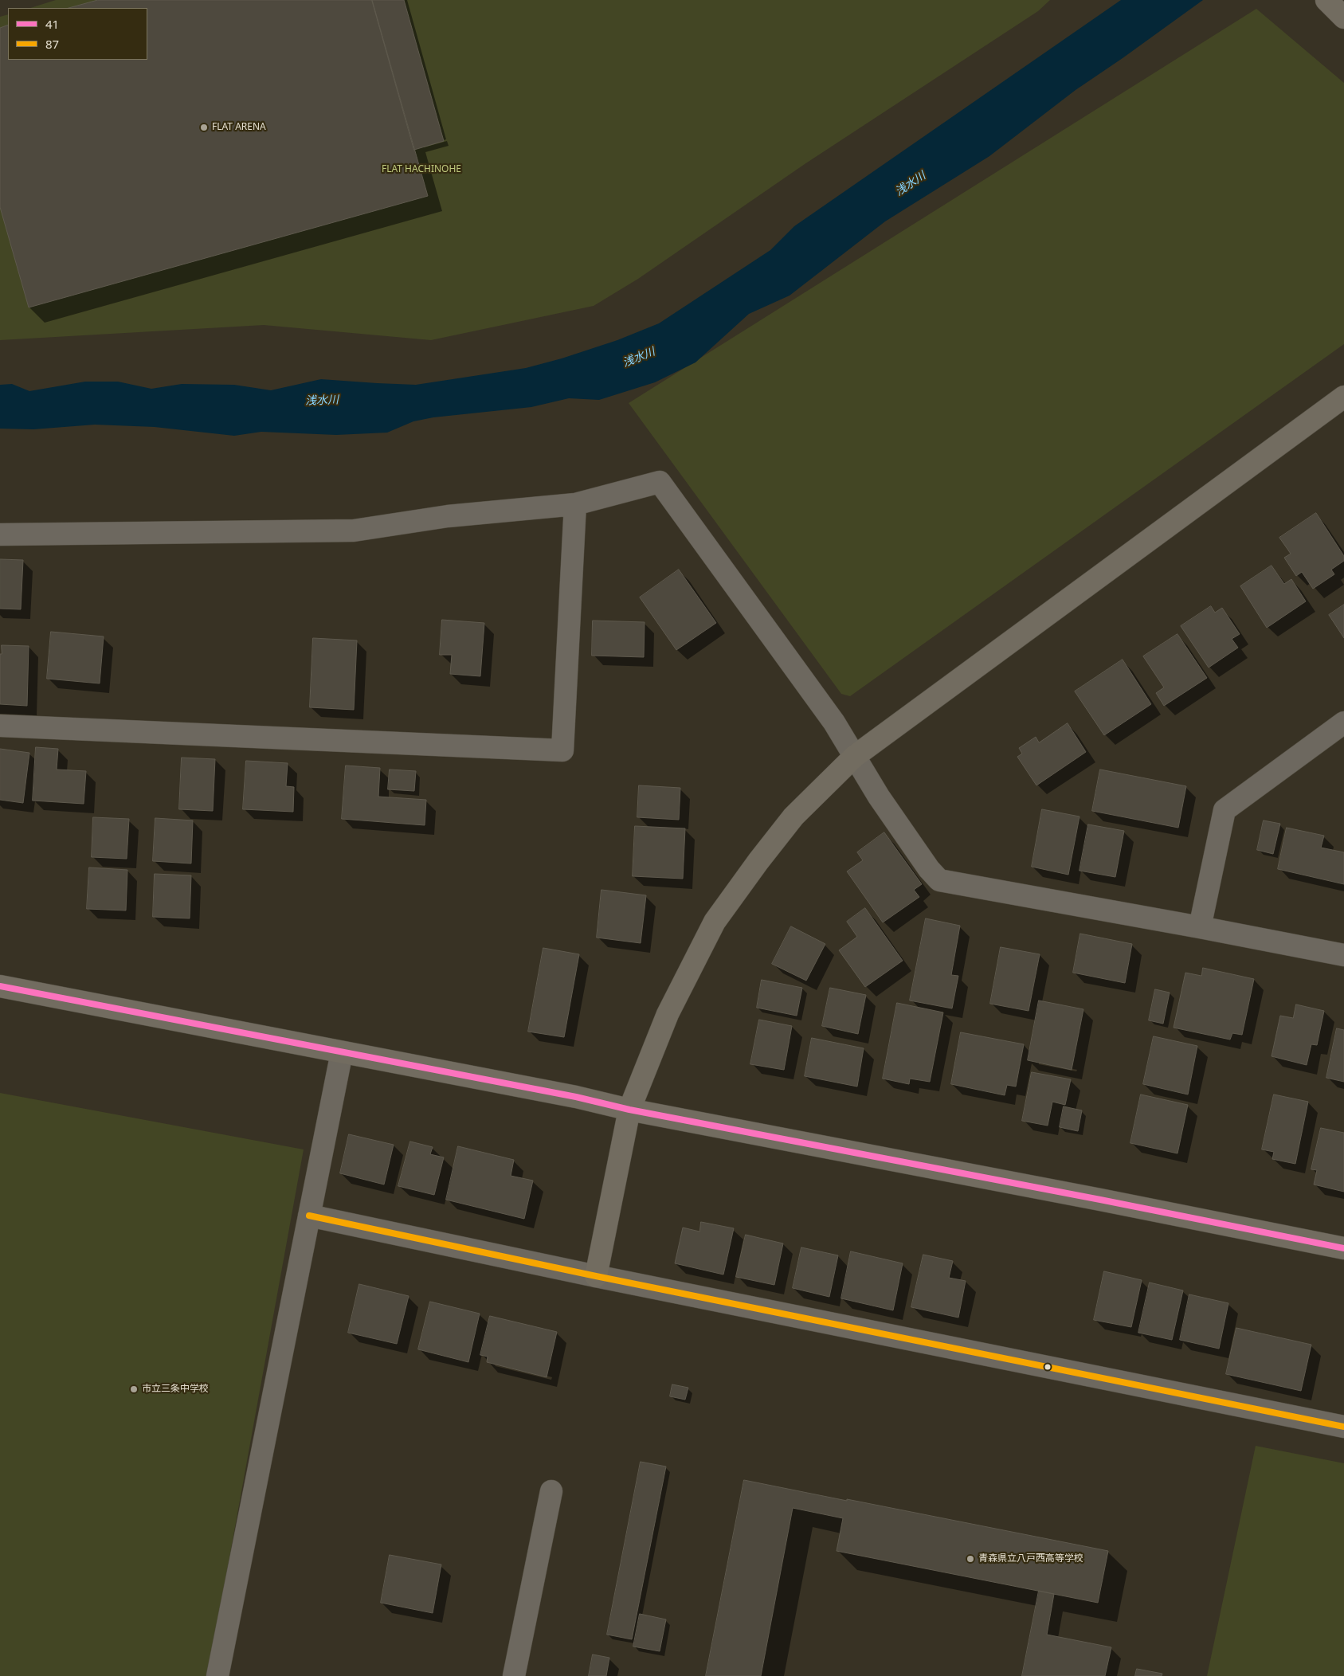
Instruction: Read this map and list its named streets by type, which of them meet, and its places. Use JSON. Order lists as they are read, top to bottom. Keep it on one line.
{"water":["浅水川"],"parks":["FLAT HACHINOHE"],"places":["FLAT ARENA","市立三条中学校","青森県立八戸西高等学校"],"lines":["transit line 41","transit line 87"],"legend":["41","87"]}
